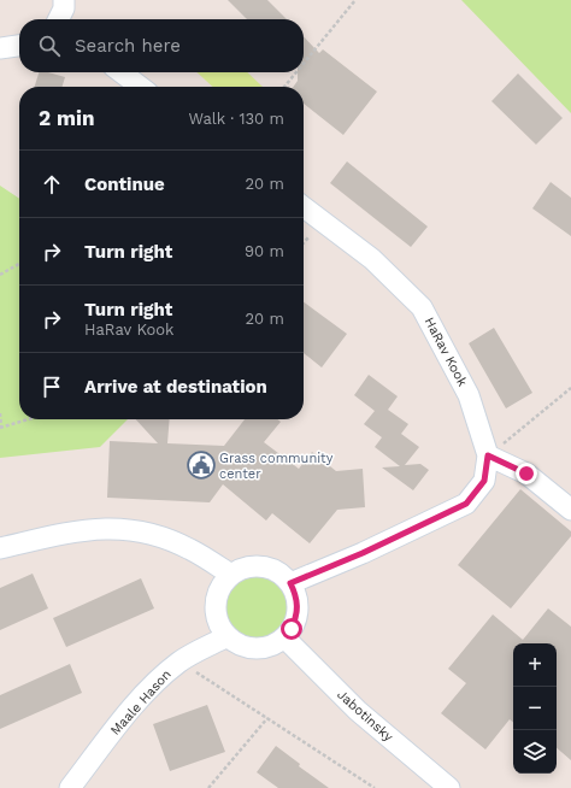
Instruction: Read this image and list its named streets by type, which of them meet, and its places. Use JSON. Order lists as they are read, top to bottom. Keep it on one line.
{"streets":{"street":["HaRav Kook","Maale Hason","Jabotinsky"]},"crossings":[["Maale Hason","Jabotinsky"]],"places":{"public building":["Grass community center"]},"page":{"search":"Search here","heading":["2 min","Walk · 130 m"],"list":[["Continue","20 m"],["Turn right","90 m"],["Turn right","HaRav Kook","20 m"],"Arrive at destination"],"map_buttons":["+","−"]}}
